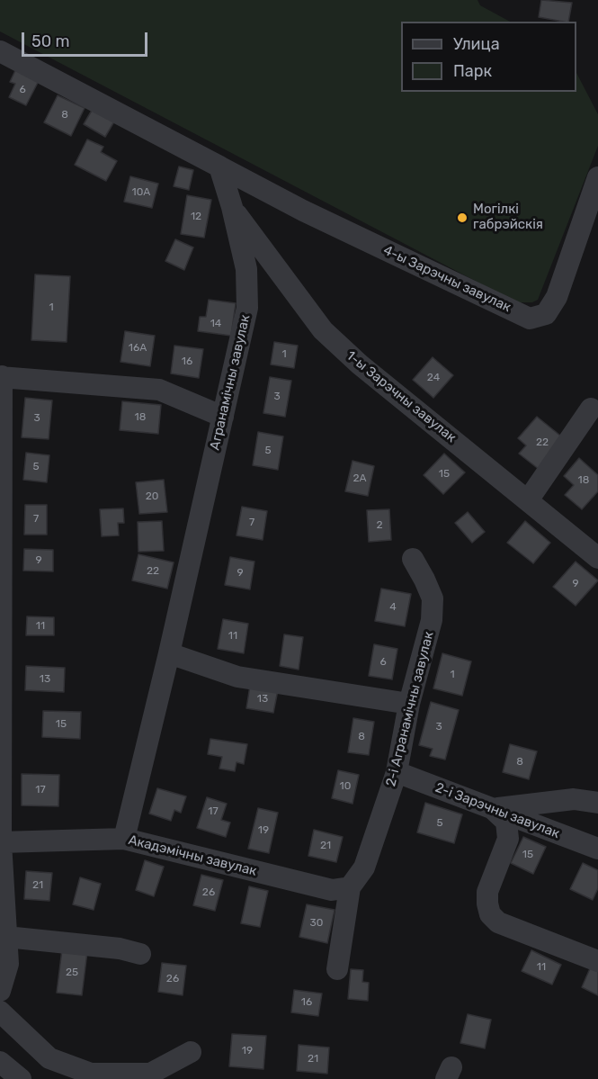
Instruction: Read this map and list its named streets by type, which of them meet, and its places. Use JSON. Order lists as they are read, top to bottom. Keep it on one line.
{"streets":{"street":["4-ы Зарэчны завулак","Агранамічны завулак","1-ы Зарэчны завулак","2-і Агранамічны завулак","2-і Зарэчны завулак","Акадэмічны завулак"]},"crossings":[["4-ы Зарэчны завулак","Агранамічны завулак"],["Агранамічны завулак","1-ы Зарэчны завулак"],["Агранамічны завулак","Акадэмічны завулак"],["2-і Агранамічны завулак","2-і Зарэчны завулак"],["2-і Агранамічны завулак","Акадэмічны завулак"]],"places":["Могілкі габрэйскія"],"house_numbers":["6","8","10А","12","1","14","16А","1","16","24","3","18","3","22","5","5","15","2А","18","20","7","7","2","9","22","9","9","4","11","11","6","1","13","13","15","3","8","8","10","17","17","5","19","21","15","21","26","30","11","25","26","16","19","21"],"legend":["Улица","Парк"],"scale_bar":"50 m"}
